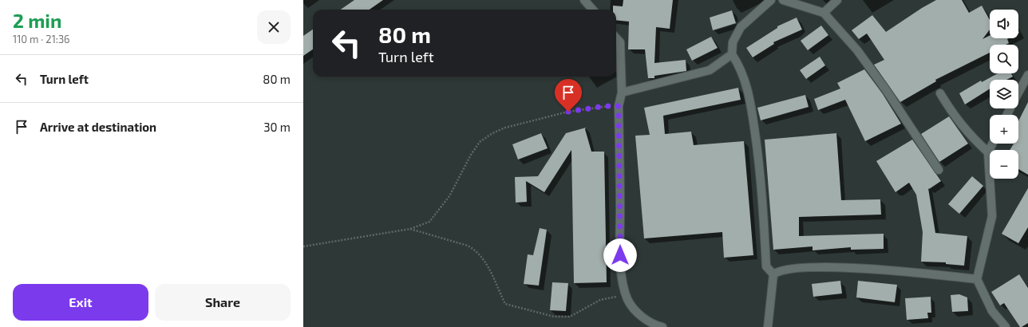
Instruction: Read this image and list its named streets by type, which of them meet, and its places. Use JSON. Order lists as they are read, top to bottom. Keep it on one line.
{"page":{"heading":["2 min","110 m · 21:36"],"map_buttons":["+","−"],"turn":["80 m","Turn left"],"list":[{"name":"Turn left","value":"80 m"},{"name":"Arrive at destination","value":"30 m"}],"buttons":["Exit","Share"]}}
